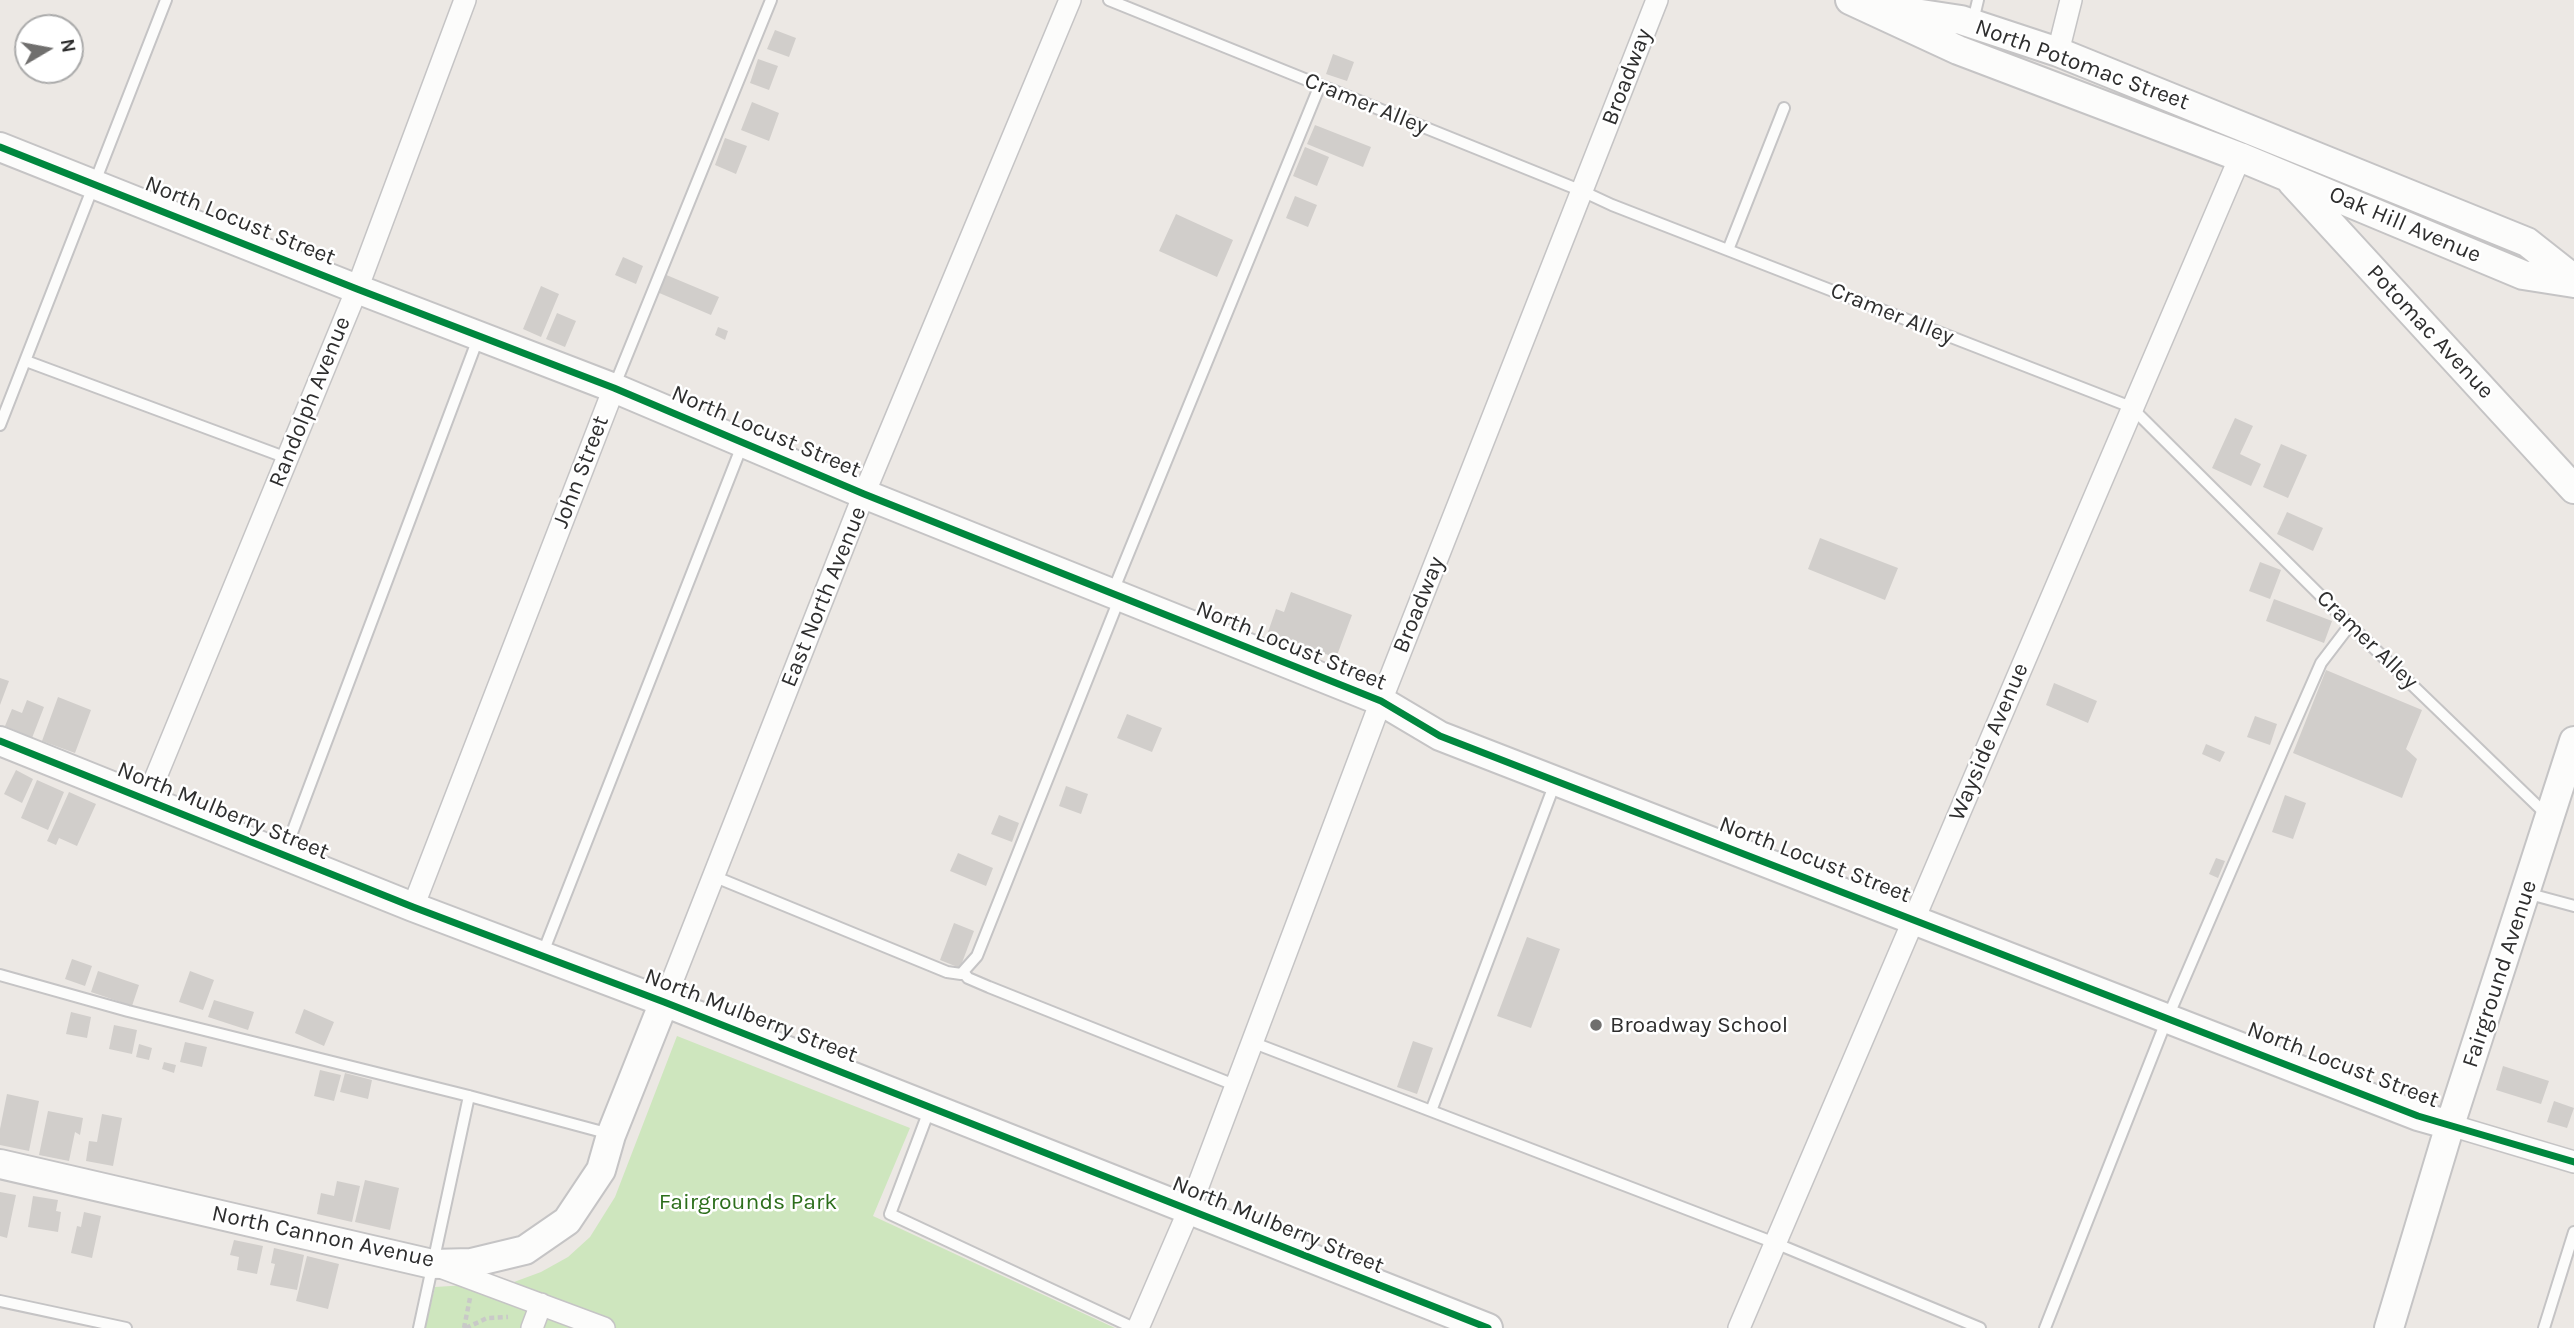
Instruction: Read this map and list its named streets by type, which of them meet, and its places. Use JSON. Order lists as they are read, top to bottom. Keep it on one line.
{"streets":{"main road":["North Potomac Street","North Locust Street","Oak Hill Avenue","Potomac Avenue","North Mulberry Street","Fairground Avenue","North Cannon Avenue"],"street":["Broadway","Randolph Avenue","John Street","East North Avenue","Wayside Avenue"],"lane":["Cramer Alley"]},"crossings":[["North Potomac Street","Oak Hill Avenue"],["North Potomac Street","Wayside Avenue"],["Broadway","Cramer Alley"],["Broadway","North Locust Street"],["Broadway","North Mulberry Street"],["Cramer Alley","Wayside Avenue"],["Cramer Alley","Fairground Avenue"],["North Locust Street","Randolph Avenue"],["North Locust Street","John Street"],["North Locust Street","East North Avenue"],["North Locust Street","Wayside Avenue"],["North Locust Street","Fairground Avenue"],["Oak Hill Avenue","Potomac Avenue"],["Oak Hill Avenue","Wayside Avenue"],["Randolph Avenue","North Mulberry Street"],["John Street","North Mulberry Street"],["East North Avenue","North Mulberry Street"],["East North Avenue","North Cannon Avenue"],["North Mulberry Street","North Cannon Avenue"]],"parks":["Fairgrounds Park"],"places":["Broadway School"],"north":"right"}
